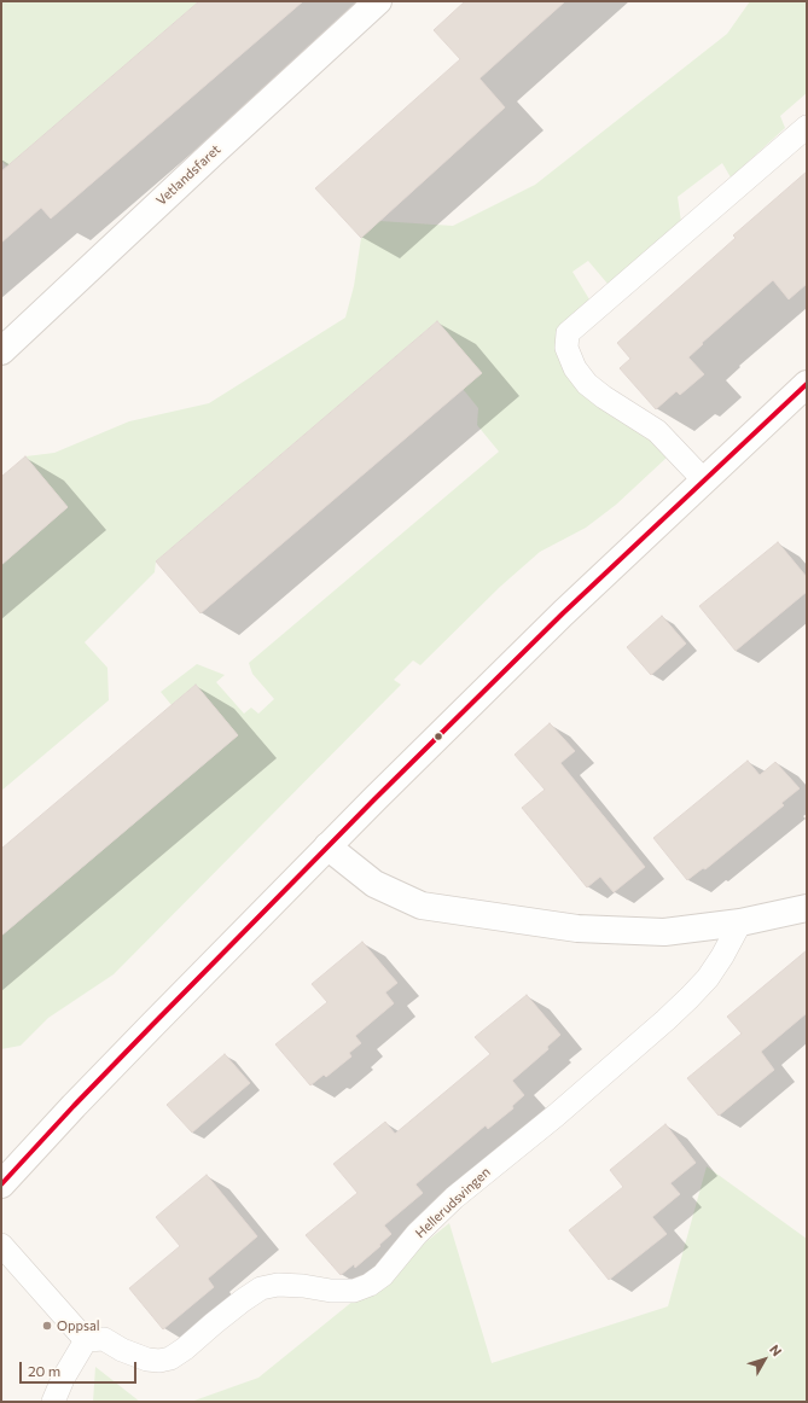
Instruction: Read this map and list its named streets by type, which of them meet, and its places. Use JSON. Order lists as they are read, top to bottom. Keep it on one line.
{"streets":{"main road":["Vetlandsfaret"],"lane":["Hellerudsvingen"]},"places":["Oppsal"],"scale_bar":"20 m","north":"top right"}
